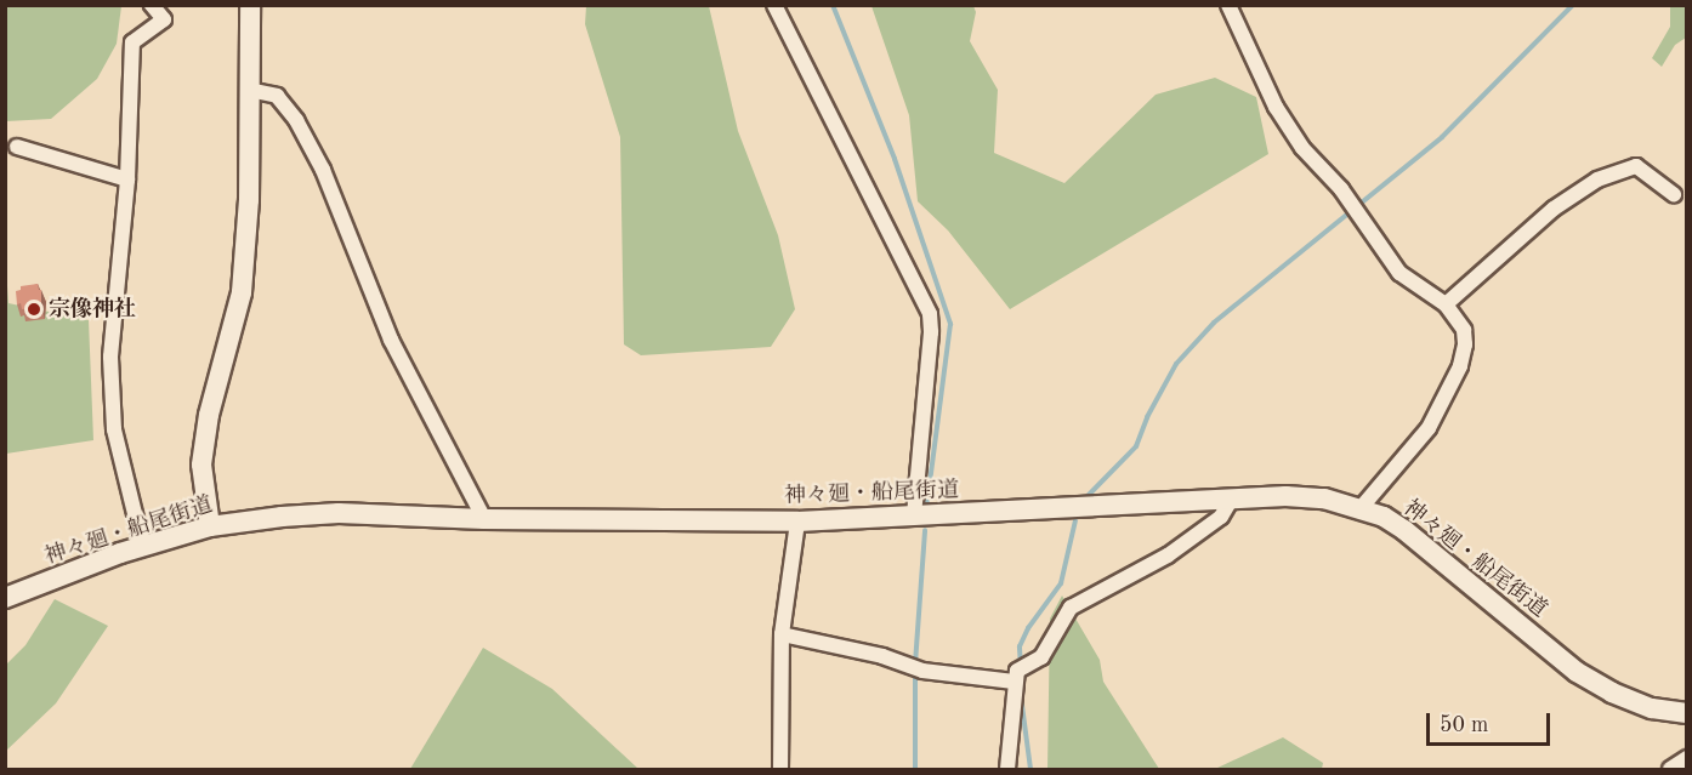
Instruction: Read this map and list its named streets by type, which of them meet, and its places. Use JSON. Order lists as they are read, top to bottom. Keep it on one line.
{"streets":{"street":["神々廻・船尾街道"]},"places":["宗像神社"],"scale_bar":"50 m"}
